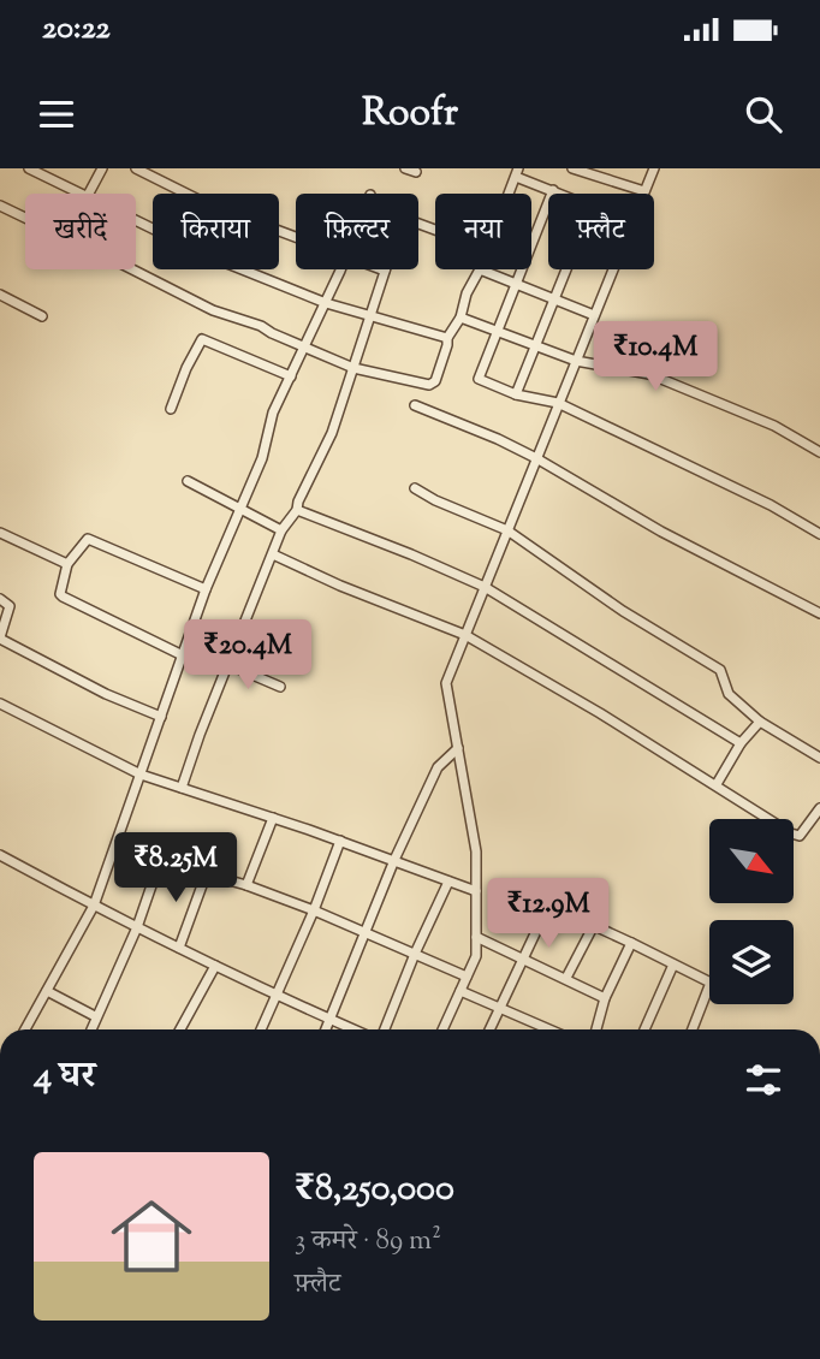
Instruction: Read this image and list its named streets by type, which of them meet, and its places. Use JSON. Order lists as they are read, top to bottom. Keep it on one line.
{"north":"bottom right","page":{"status":"20:22","header":"Roofr","chip":["खरीदें","किराया","फ़िल्टर","नया","फ़्लैट"],"price":["₹10.4M","₹20.4M","₹8.25M","₹12.9M"],"heading":"4 घर","list":[{"name":"₹8,250,000","note":"3 कमरे · 89 m² · फ़्लैट"}]}}
